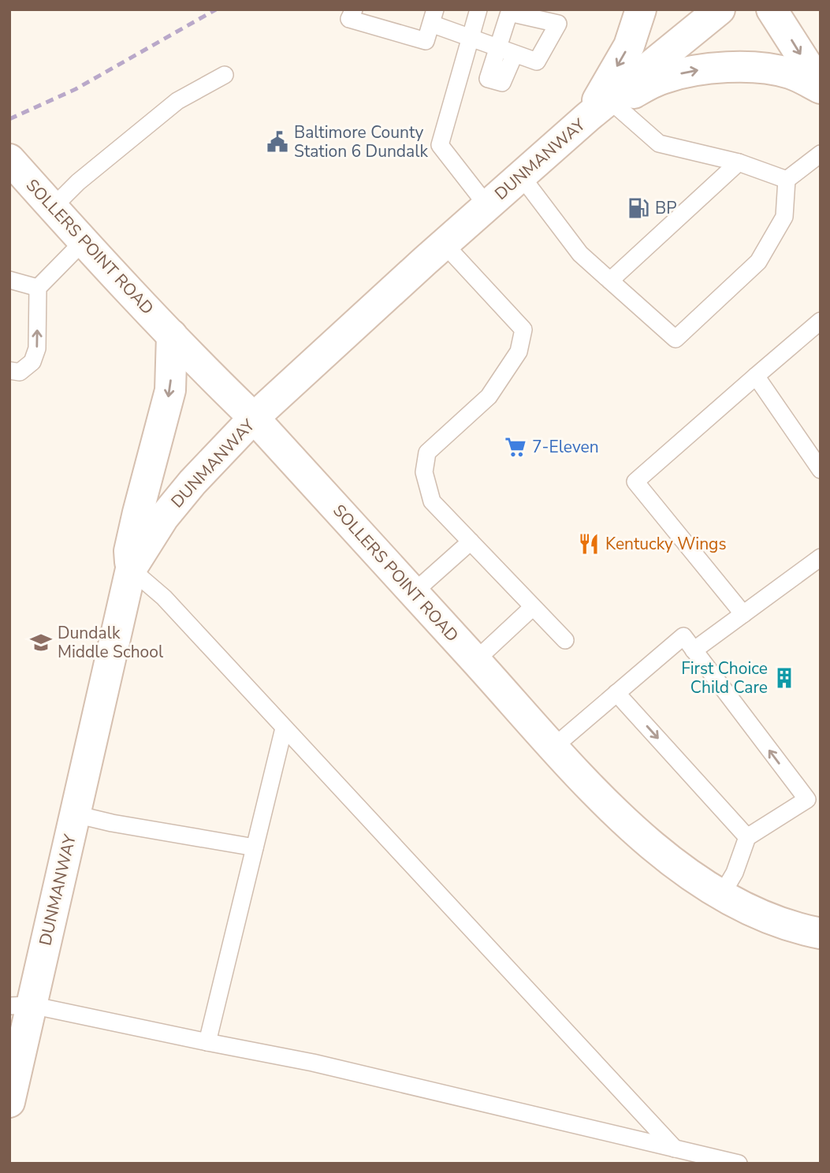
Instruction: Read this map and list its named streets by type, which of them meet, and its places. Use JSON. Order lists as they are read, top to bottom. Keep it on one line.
{"streets":{"street":["DUNMANWAY","SOLLERS POINT ROAD"]},"crossings":[["DUNMANWAY","SOLLERS POINT ROAD"]],"places":{"public building":["Baltimore County Station 6 Dundalk"],"fuel station":["BP"],"supermarket":["7-Eleven"],"restaurant":["Kentucky Wings"],"school or university":["Dundalk Middle School"],"building":["First Choice Child Care"]}}
